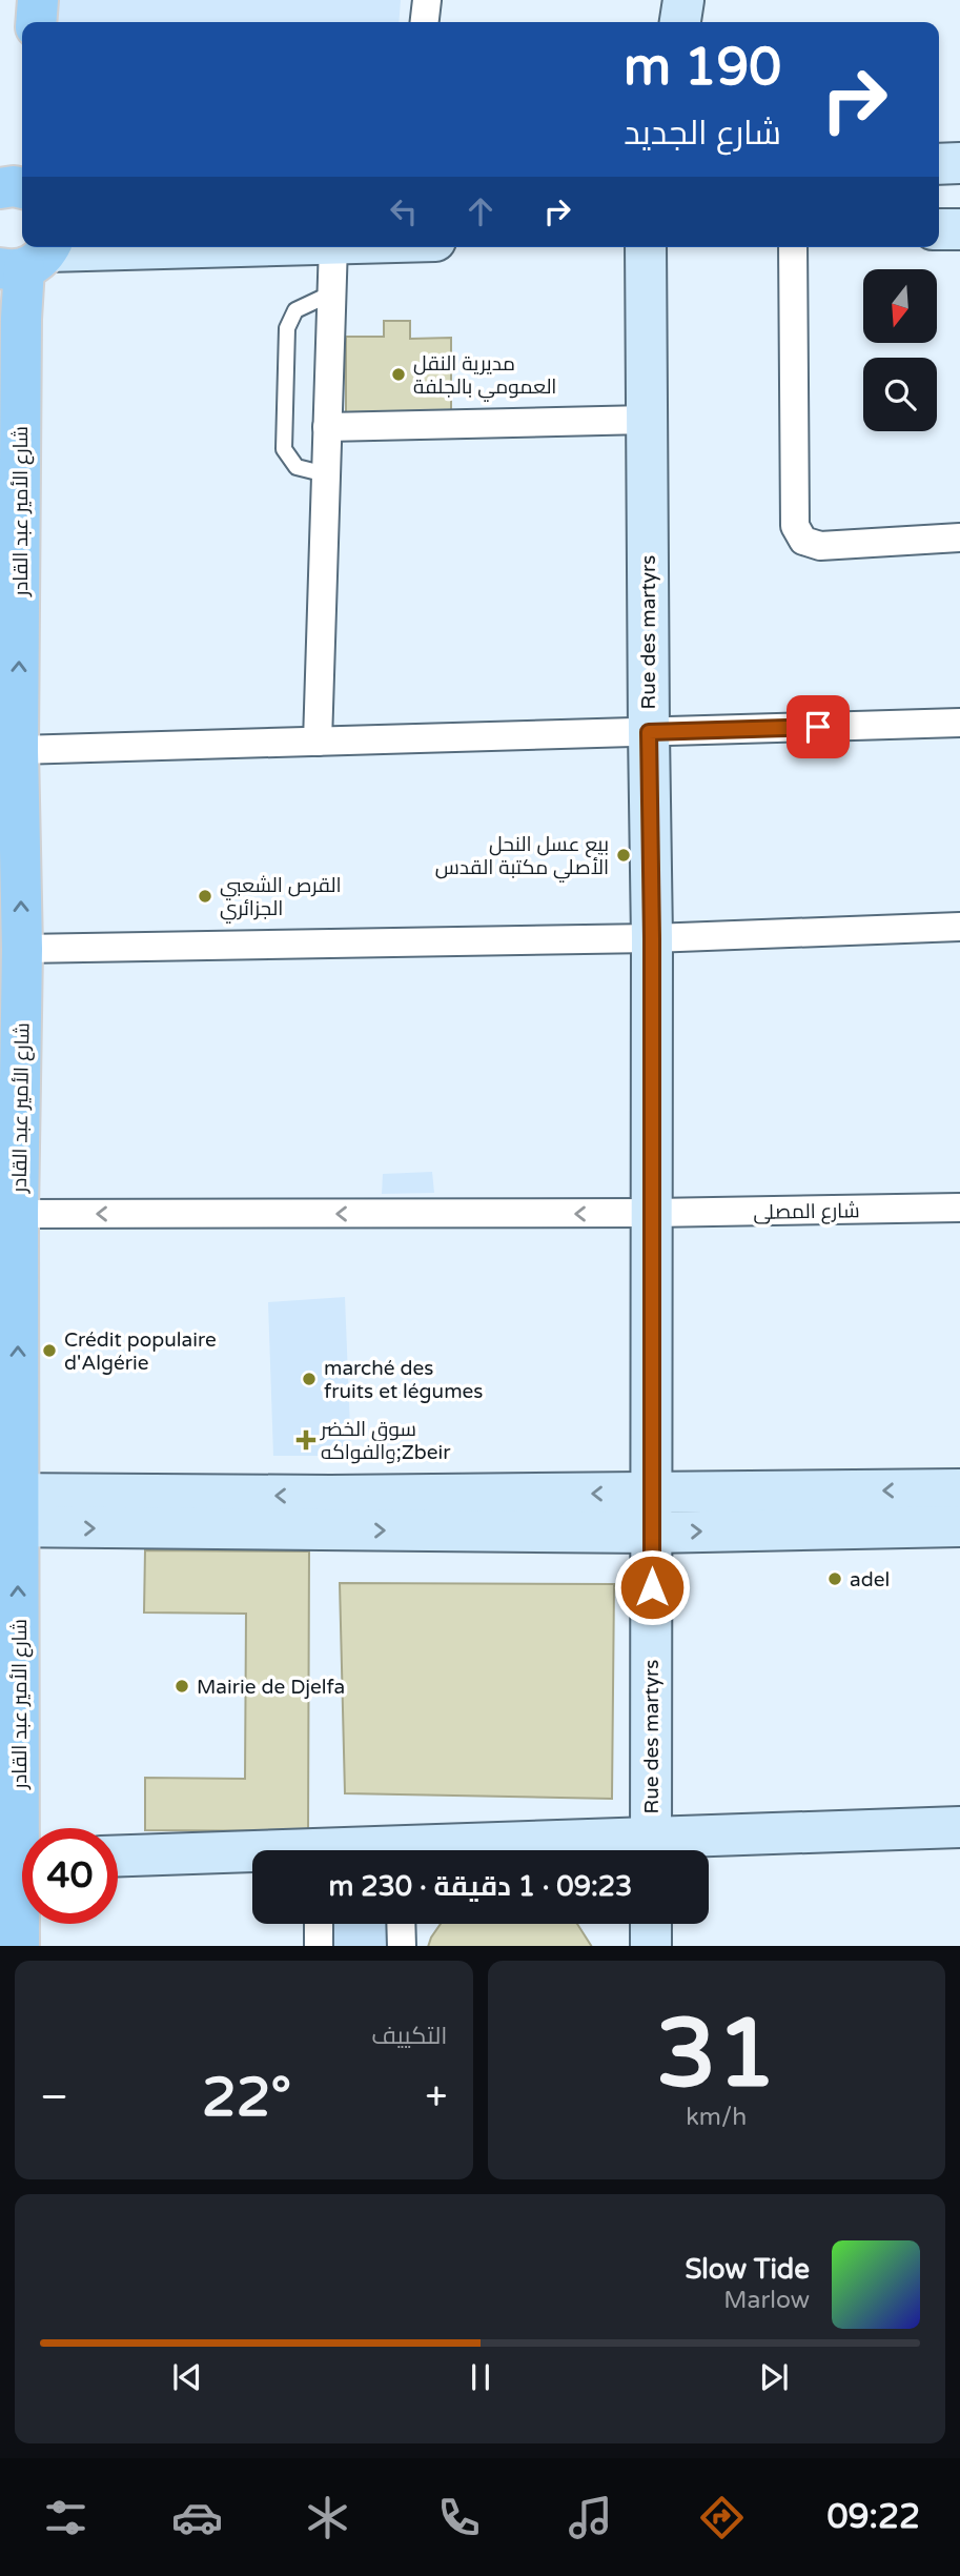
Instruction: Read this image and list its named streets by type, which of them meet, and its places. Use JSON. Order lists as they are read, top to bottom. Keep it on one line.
{"streets":{"main road":["شارع الأمير عبد القادر"],"street":["Rue des martyrs","شارع المصلى"]},"crossings":[["شارع الأمير عبد القادر","شارع المصلى"],["Rue des martyrs","شارع المصلى"]],"one_way":["شارع الأمير عبد القادر","شارع المصلى"],"places":{"other":["مديرية النقل العمومي بالجلفة","بيع عسل النحل الأصلي مكتبة القدس","القرص الشعبي الجزائري","Crédit populaire d'Algérie","marché des fruits et légumes","adel","Mairie de Djelfa"],"health":["سوق الخضر والفواكه;Zbeir"]},"north":"bottom","page":{"turn":["190 m","شارع الجديد"],"limit":"40","trip":"09:23 · 1 دقيقة · 230 m","tile":[["31","km/h"],"التكييف"],"heat":["−","22°","+"],"song":["Slow Tide","Marlow"],"tabs":"09:22"}}
